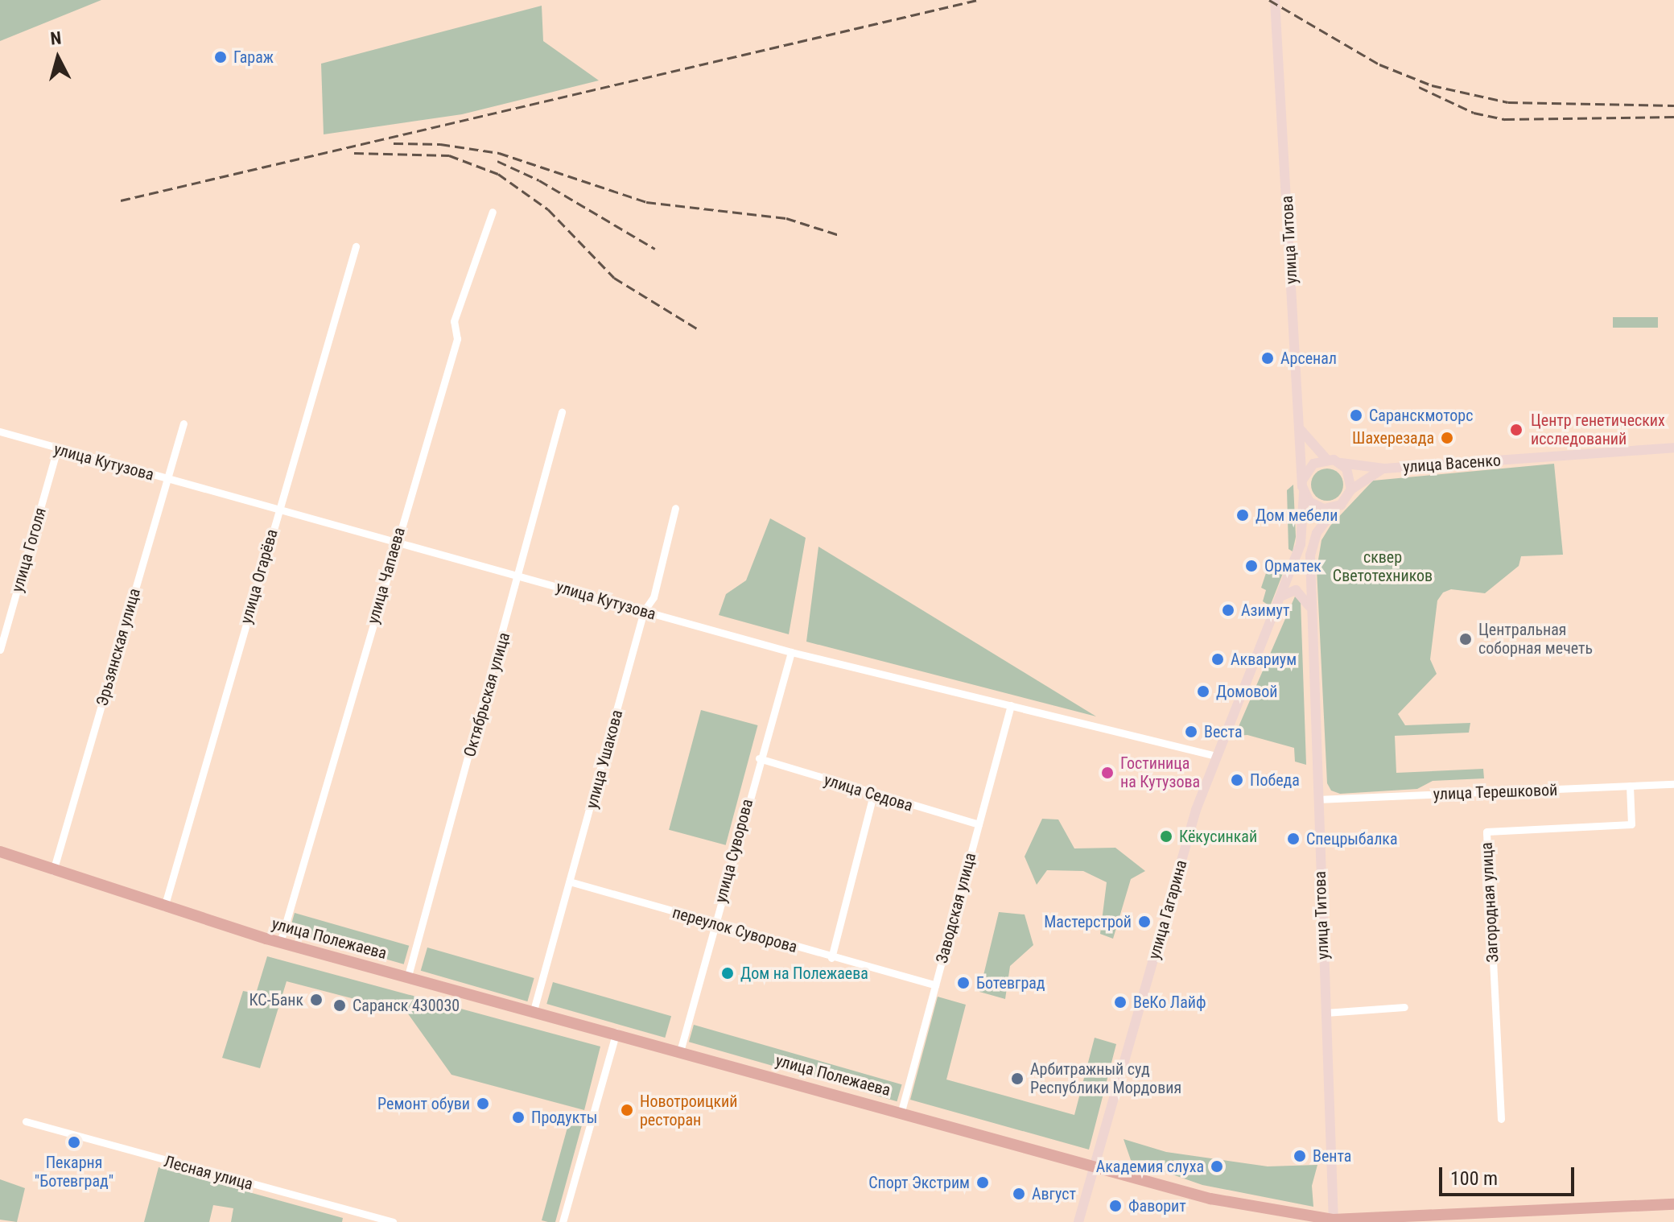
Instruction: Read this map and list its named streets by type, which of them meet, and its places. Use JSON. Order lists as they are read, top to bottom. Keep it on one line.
{"streets":{"main road":["улица Титова","улица Васенко","улица Гагарина","улица Полежаева"],"street":["улица Кутузова","улица Гоголя","улица Чапаева","улица Огарёва","Эрьзянская улица","Октябрьская улица","улица Ушакова","улица Терешковой","улица Седова","улица Суворова","Загородная улица","Заводская улица","переулок Суворова","Лесная улица"]},"crossings":[["улица Титова","улица Васенко"],["улица Титова","улица Терешковой"],["улица Титова","улица Гагарина"],["улица Титова","улица Полежаева"],["улица Кутузова","улица Гоголя"],["улица Кутузова","улица Чапаева"],["улица Кутузова","улица Огарёва"],["улица Кутузова","Эрьзянская улица"],["улица Кутузова","Октябрьская улица"],["улица Кутузова","улица Ушакова"],["улица Кутузова","улица Суворова"],["улица Кутузова","Заводская улица"],["улица Кутузова","улица Гагарина"],["улица Васенко","улица Гагарина"],["улица Чапаева","улица Полежаева"],["улица Огарёва","улица Полежаева"],["Эрьзянская улица","улица Полежаева"],["Октябрьская улица","улица Полежаева"],["улица Ушакова","переулок Суворова"],["улица Ушакова","улица Полежаева"],["улица Терешковой","Загородная улица"],["улица Седова","улица Суворова"],["улица Седова","Заводская улица"],["улица Суворова","переулок Суворова"],["улица Суворова","улица Полежаева"],["Заводская улица","переулок Суворова"],["Заводская улица","улица Полежаева"],["улица Гагарина","улица Полежаева"]],"parks":["сквер Светотехников"],"places":["Гараж","Арсенал","Саранскмоторс","Центр генетических исследований","Шахерезада","Дом мебели","Орматек","Азимут","Центральная соборная мечеть","Аквариум","Домовой","Веста","Гостиница на Кутузова","Победа","Кёкусинкай","Спецрыбалка","Мастерстрой","Дом на Полежаева","Ботевград","КС-Банк","ВеКо Лайф","Саранск 430030","Арбитражный суд Республики Мордовия","Ремонт обуви","Новотроицкий ресторан","Продукты","Пекарня \"Ботевград\"","Вента","Академия слуха","Спорт Экстрим","Август","Фаворит"],"scale_bar":"100 m","north":"top"}
